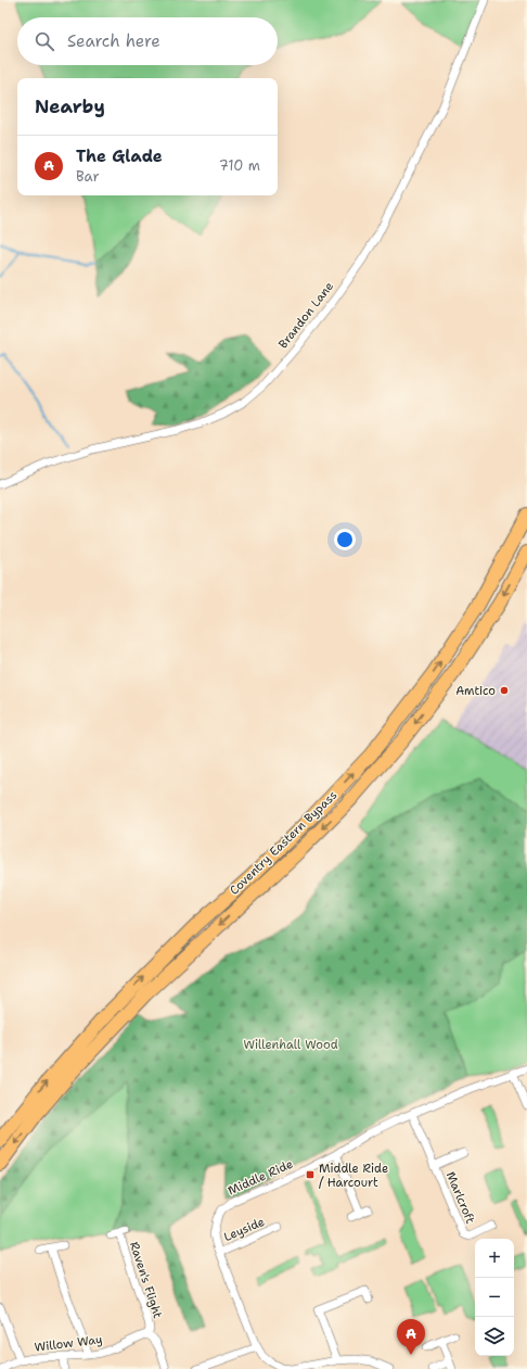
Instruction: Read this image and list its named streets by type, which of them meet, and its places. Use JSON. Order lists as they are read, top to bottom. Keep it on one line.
{"streets":{"highway":["Coventry Eastern Bypass"],"street":["Brandon Lane","Middle Ride","Marlcroft","Leyside","Raven's Flight","Willow Way"]},"crossings":[["Middle Ride","Marlcroft"],["Middle Ride","Leyside"],["Raven's Flight","Willow Way"]],"parks":["Willenhall Wood"],"places":{"other":["Amtico"],"transit":["Middle Ride / Harcourt"]},"page":{"search":"Search here","heading":"Nearby","list":[{"mark":"A","name":"The Glade","note":"Bar","value":"710 m"}],"map_buttons":["+","−"],"pins":"A"}}
